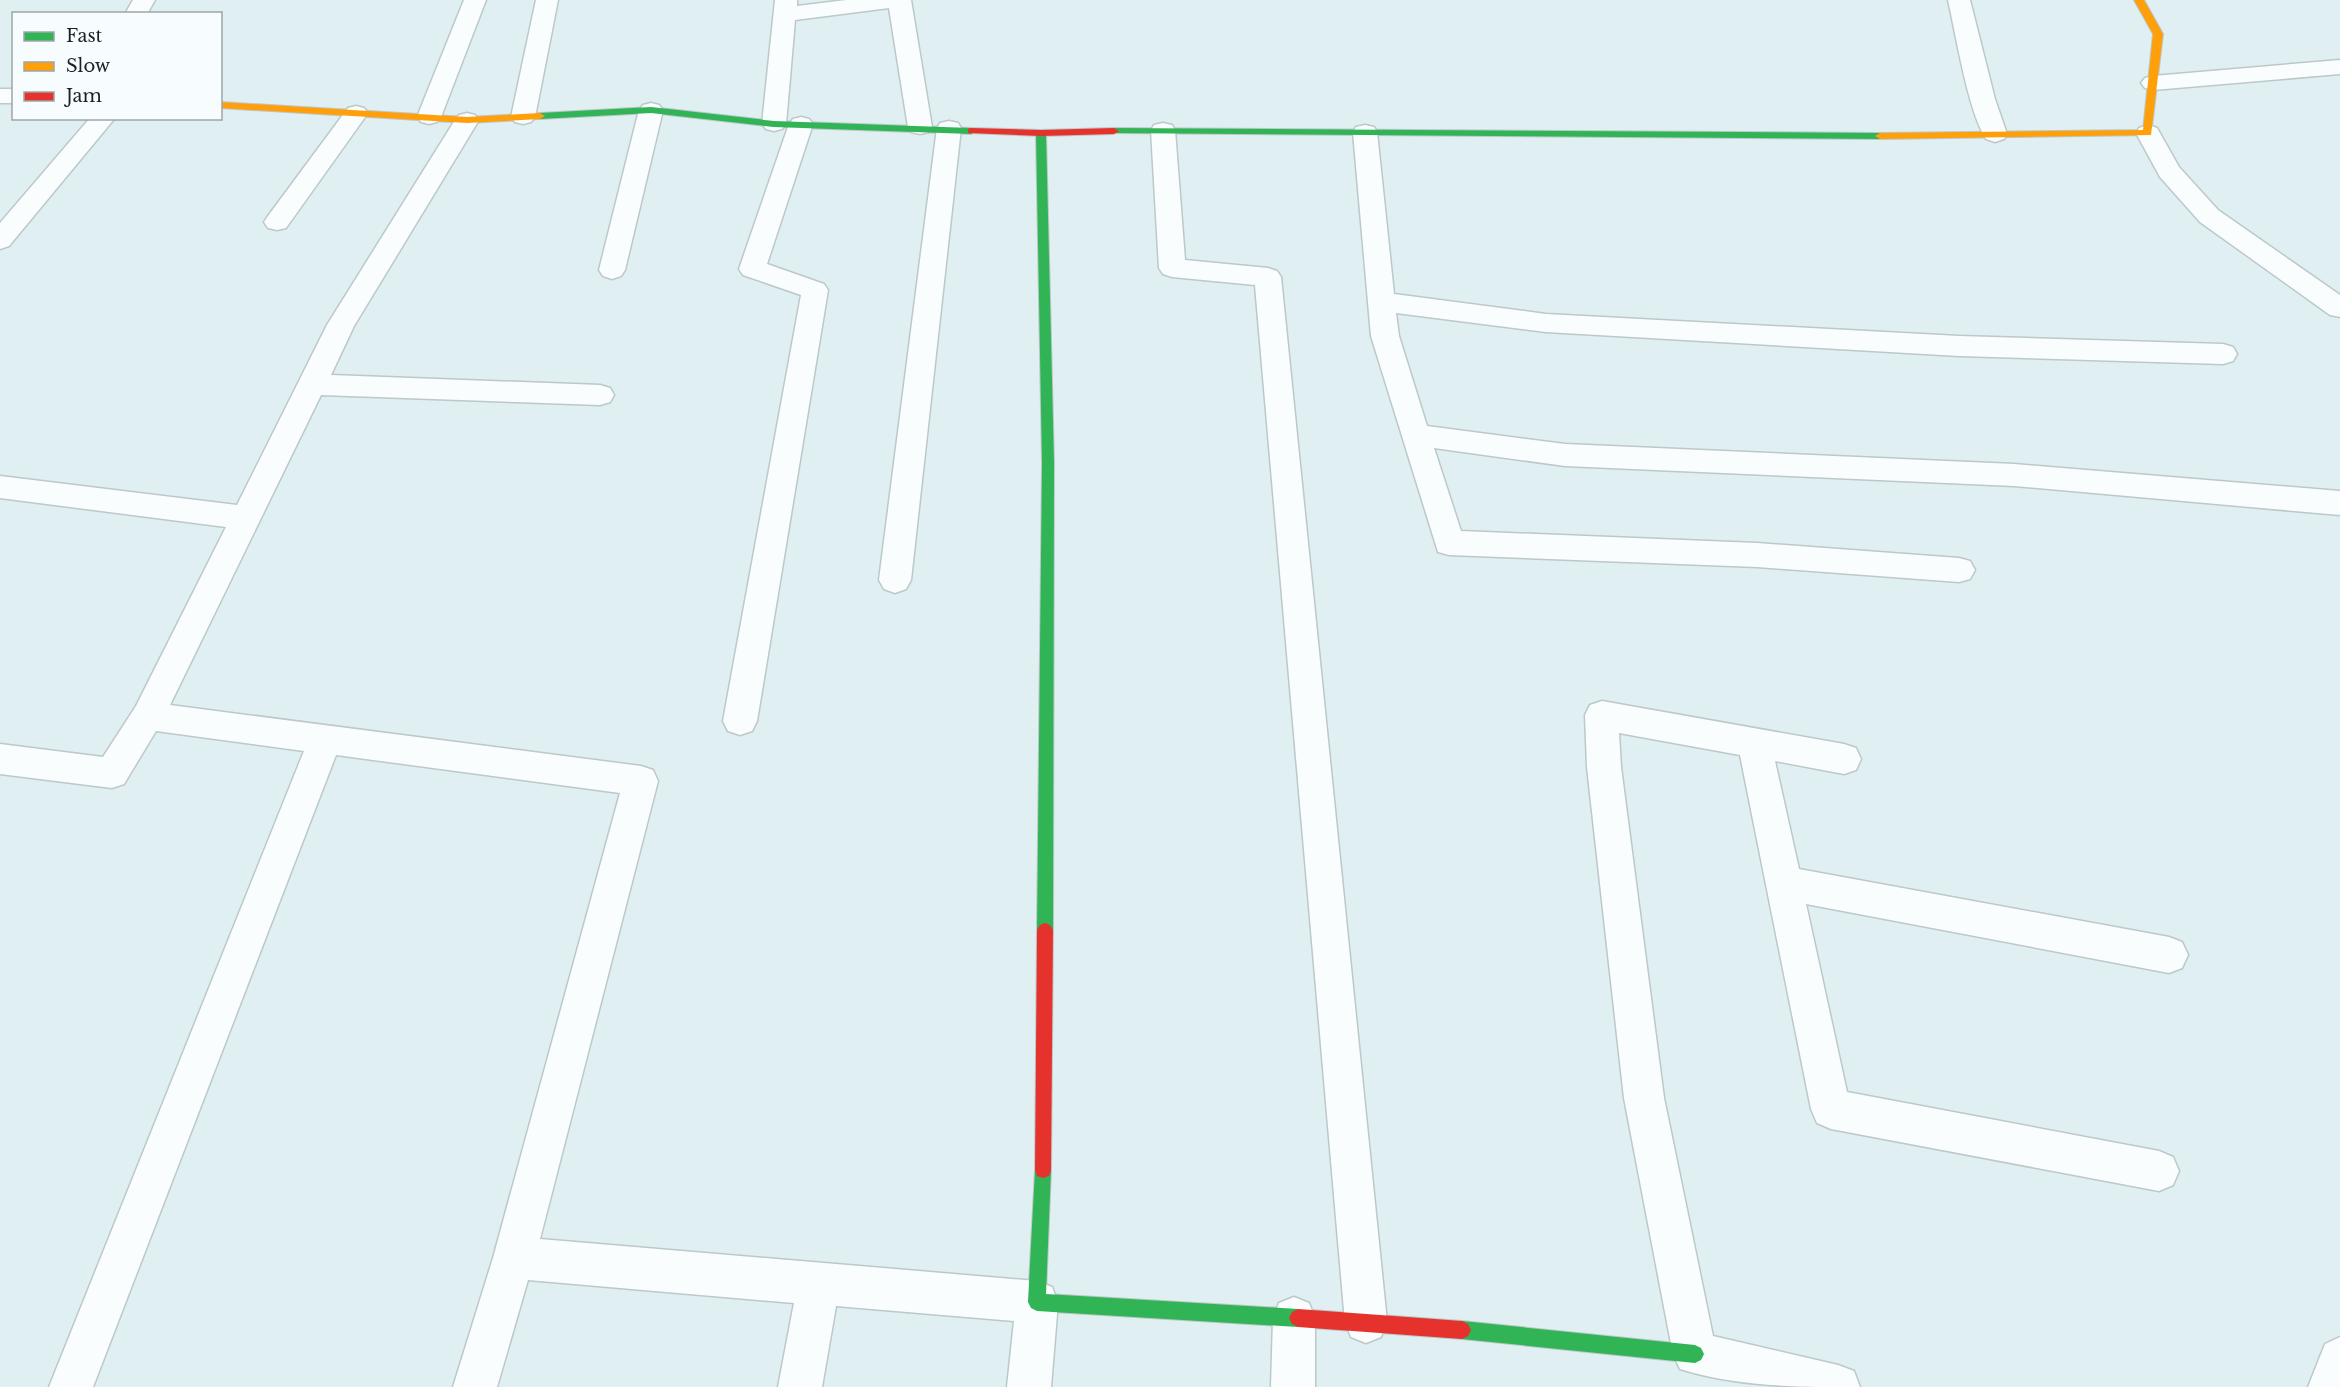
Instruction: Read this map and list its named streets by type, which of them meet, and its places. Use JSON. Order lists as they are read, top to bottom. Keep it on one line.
{"legend":["Fast","Slow","Jam"]}
